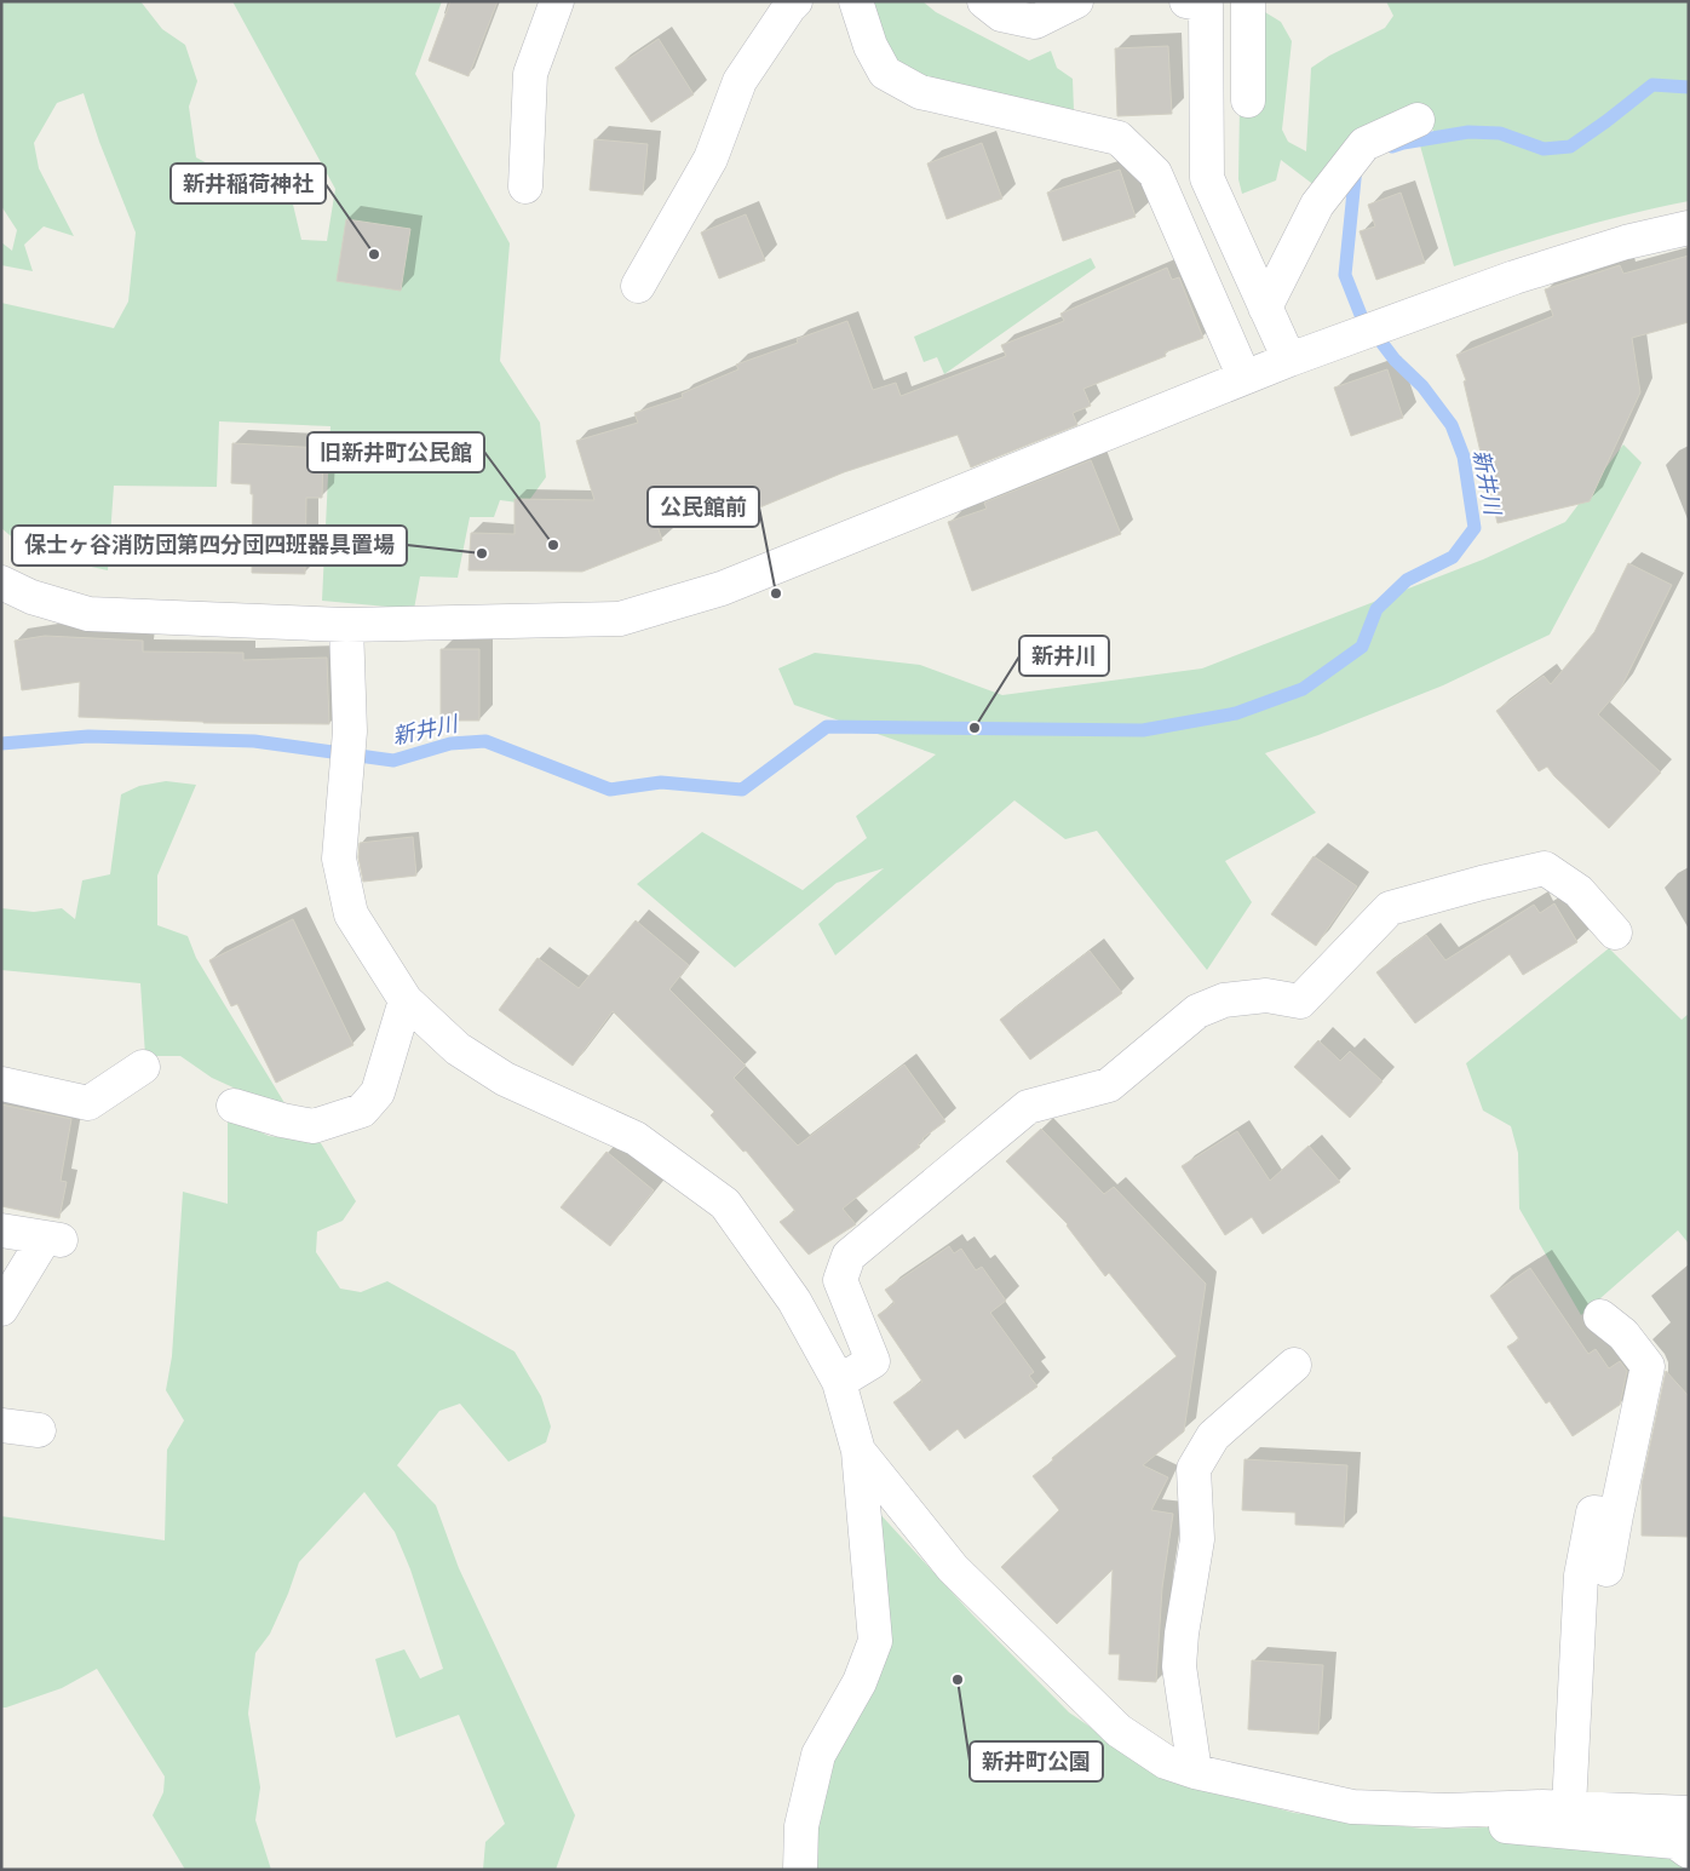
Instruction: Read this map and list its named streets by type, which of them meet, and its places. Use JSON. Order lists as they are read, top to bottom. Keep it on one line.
{"water":["新井川"],"places":["新井稲荷神社","旧新井町公民館","保士ヶ谷消防団第四分団四班器具置場","公民館前","新井川","新井町公園"]}
